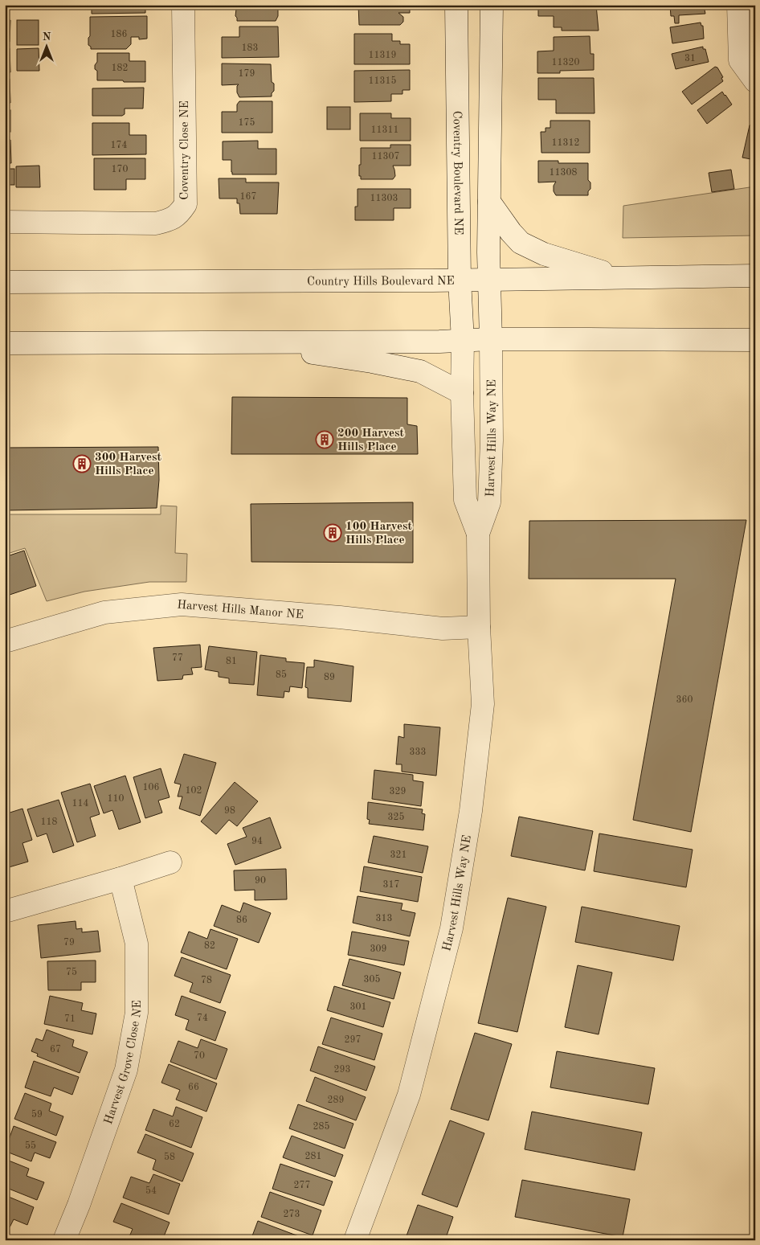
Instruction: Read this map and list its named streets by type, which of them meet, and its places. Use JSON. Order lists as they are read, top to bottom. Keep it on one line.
{"streets":{"street":["Coventry Close NE","Coventry Boulevard NE","Country Hills Boulevard NE","Harvest Hills Way NE","Harvest Hills Manor NE","Harvest Grove Close NE"]},"crossings":[["Coventry Boulevard NE","Country Hills Boulevard NE"],["Coventry Boulevard NE","Harvest Hills Way NE"],["Harvest Hills Way NE","Harvest Hills Manor NE"]],"places":{"building":["200 Harvest Hills Place","300 Harvest Hills Place","100 Harvest Hills Place"]},"house_numbers":["186","183","11319","31","11320","182","179","11315","175","11311","11312","174","11307","170","11308","167","11303","77","81","85","89","360","333","106","102","329","110","114","98","325","118","94","321","90","317","313","86","79","82","309","75","305","78","301","74","71","297","67","70","293","66","289","59","62","285","55","281","58","277","54","273"],"north":"top"}
